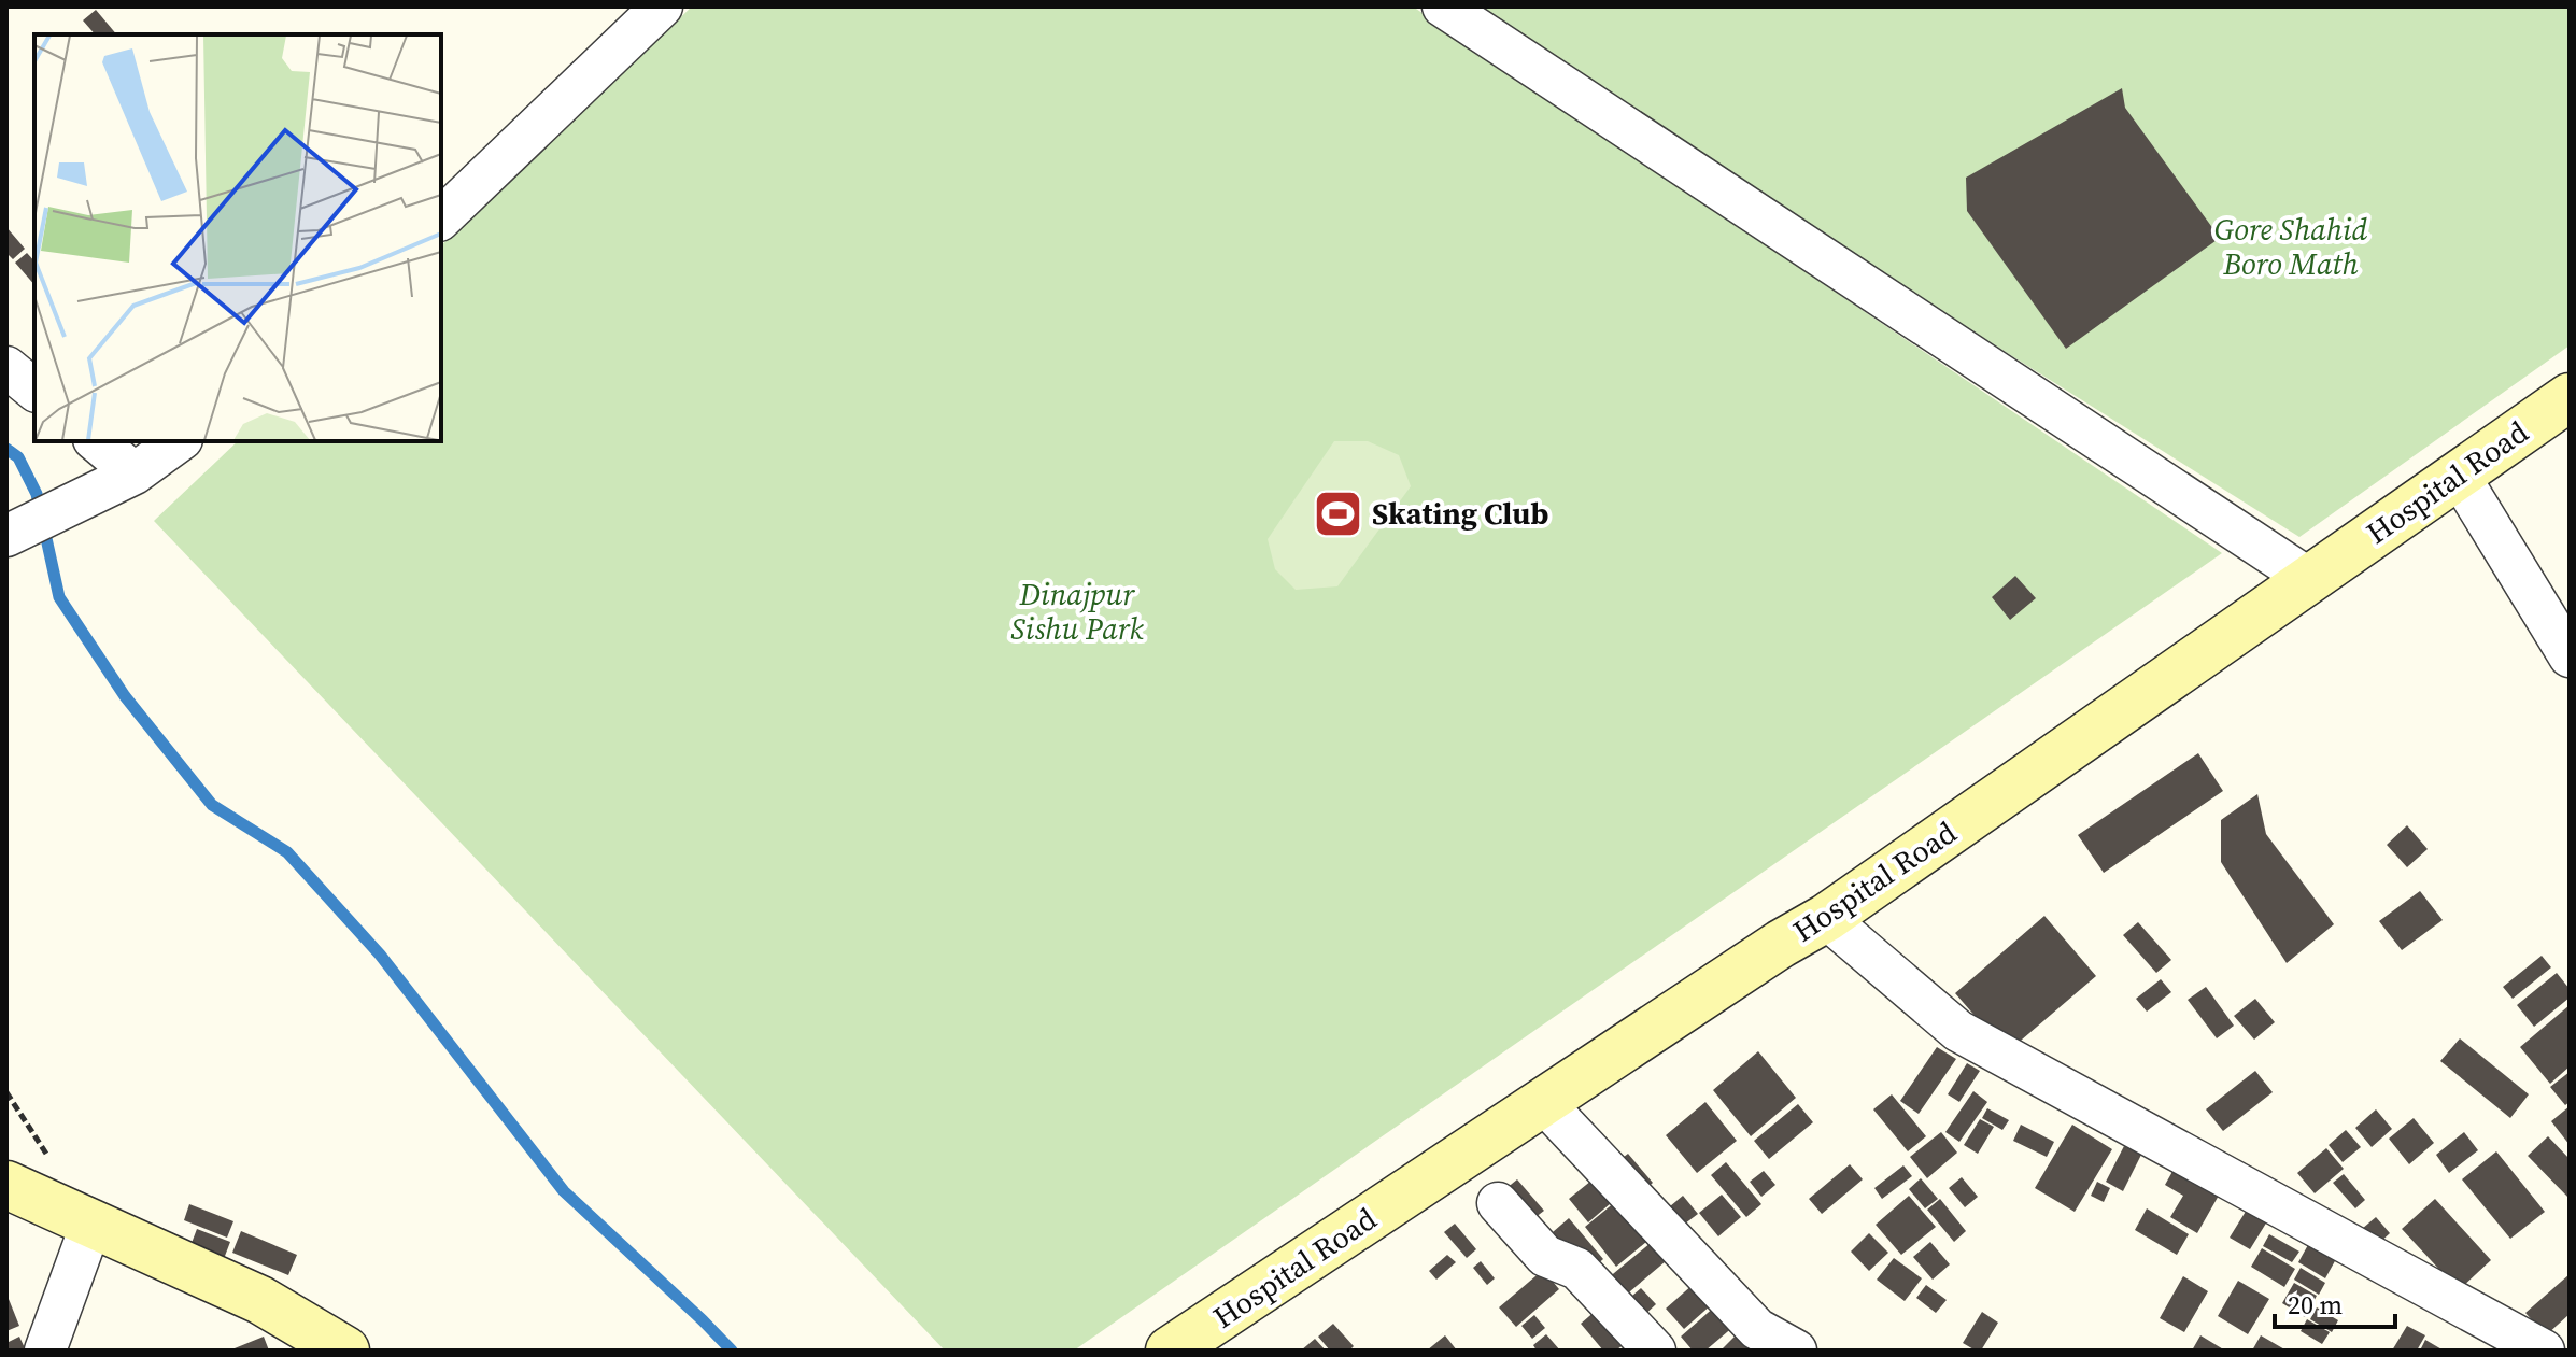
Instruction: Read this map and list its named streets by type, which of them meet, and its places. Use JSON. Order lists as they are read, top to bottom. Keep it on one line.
{"streets":{"main road":["Hospital Road"]},"parks":["Gore Shahid Boro Math","Dinajpur Sishu Park"],"places":{"sports":["Skating Club"]},"scale_bar":"20 m"}
